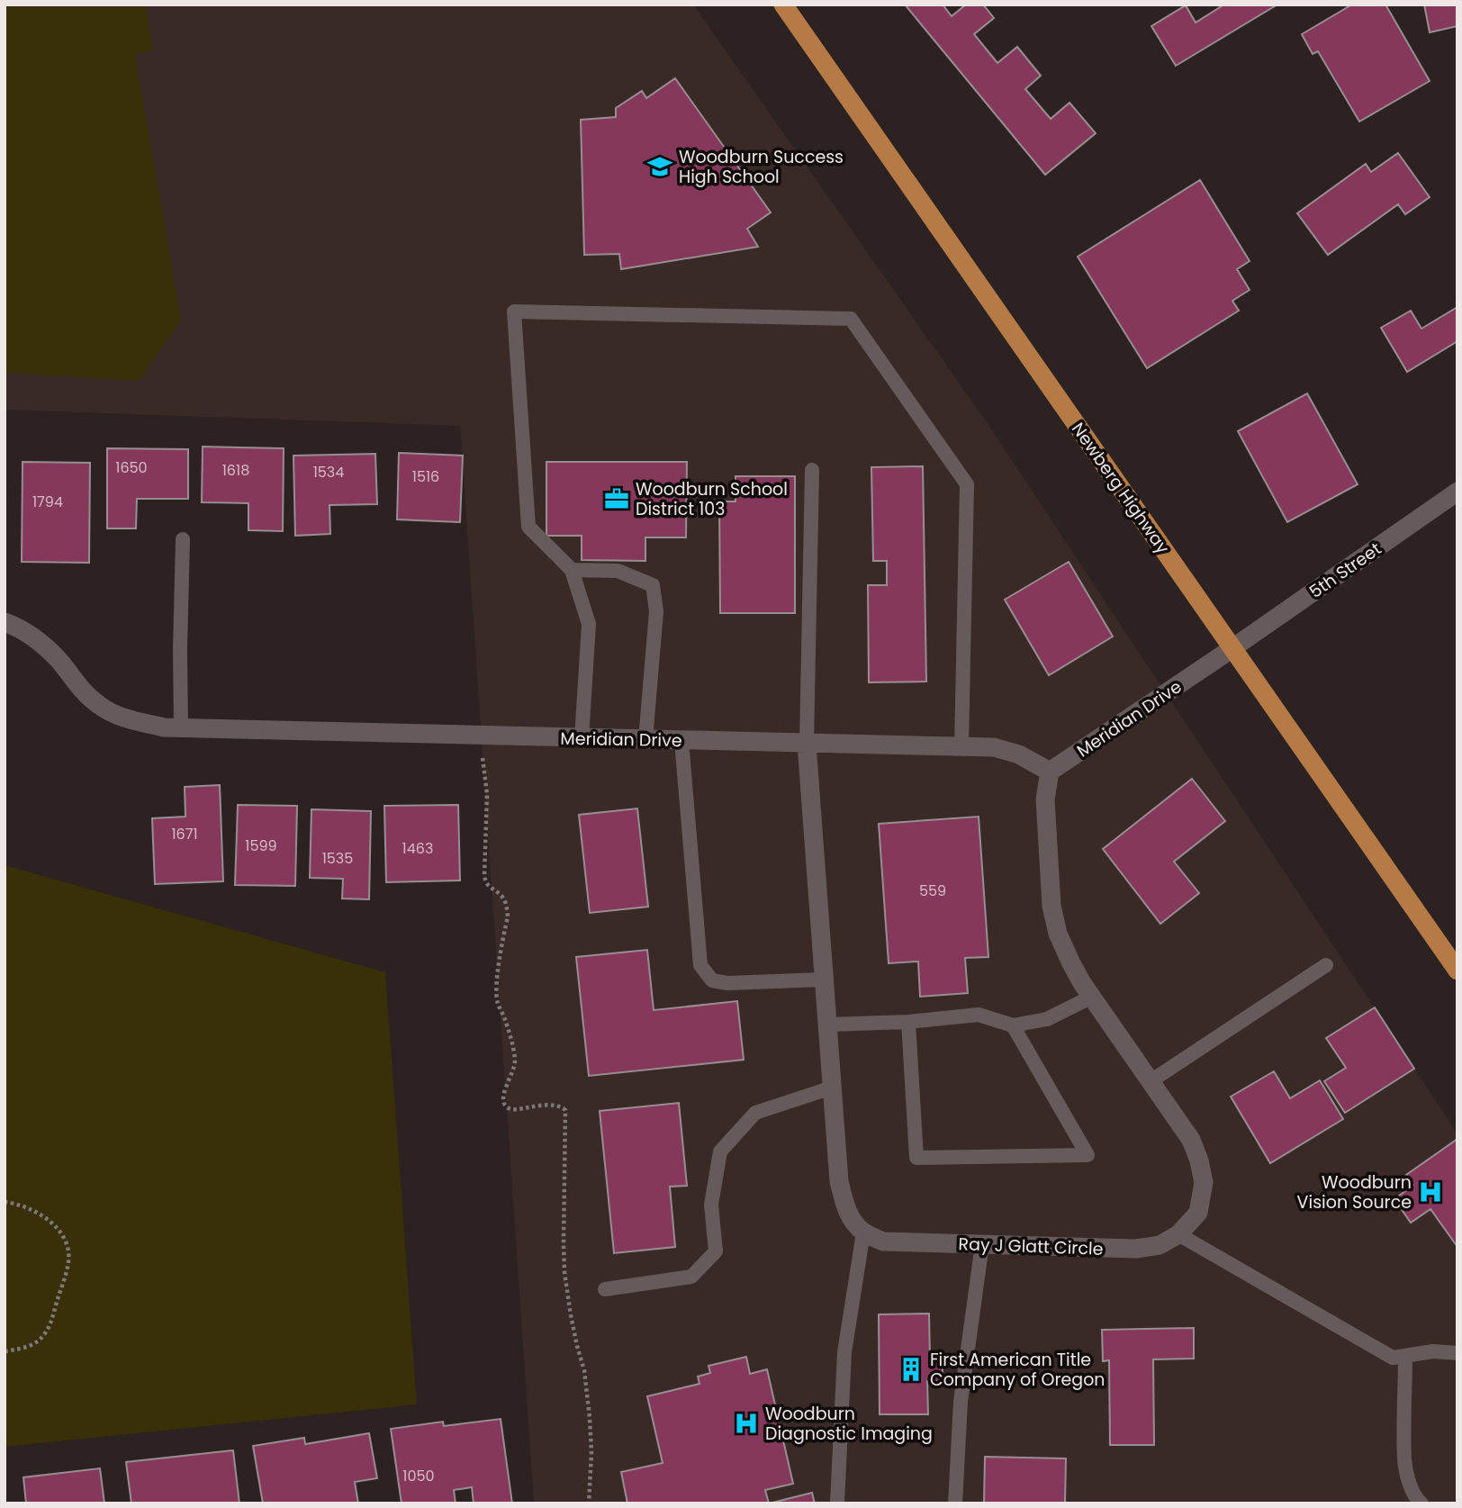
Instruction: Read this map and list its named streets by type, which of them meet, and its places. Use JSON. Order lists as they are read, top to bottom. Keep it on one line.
{"streets":{"main road":["Newberg Highway"],"street":["5th Street","Meridian Drive","Ray J Glatt Circle"]},"crossings":[["Newberg Highway","5th Street"],["Newberg Highway","Meridian Drive"],["5th Street","Meridian Drive"],["Meridian Drive","Ray J Glatt Circle"]],"places":{"school or university":["Woodburn Success High School"],"office":["Woodburn School District 103"],"hospital":["Woodburn Vision Source","Woodburn Diagnostic Imaging"],"building":["First American Title Company of Oregon"]},"house_numbers":["1650","1618","1534","1516","1794","1671","1599","1463","1535","559","1050"]}
